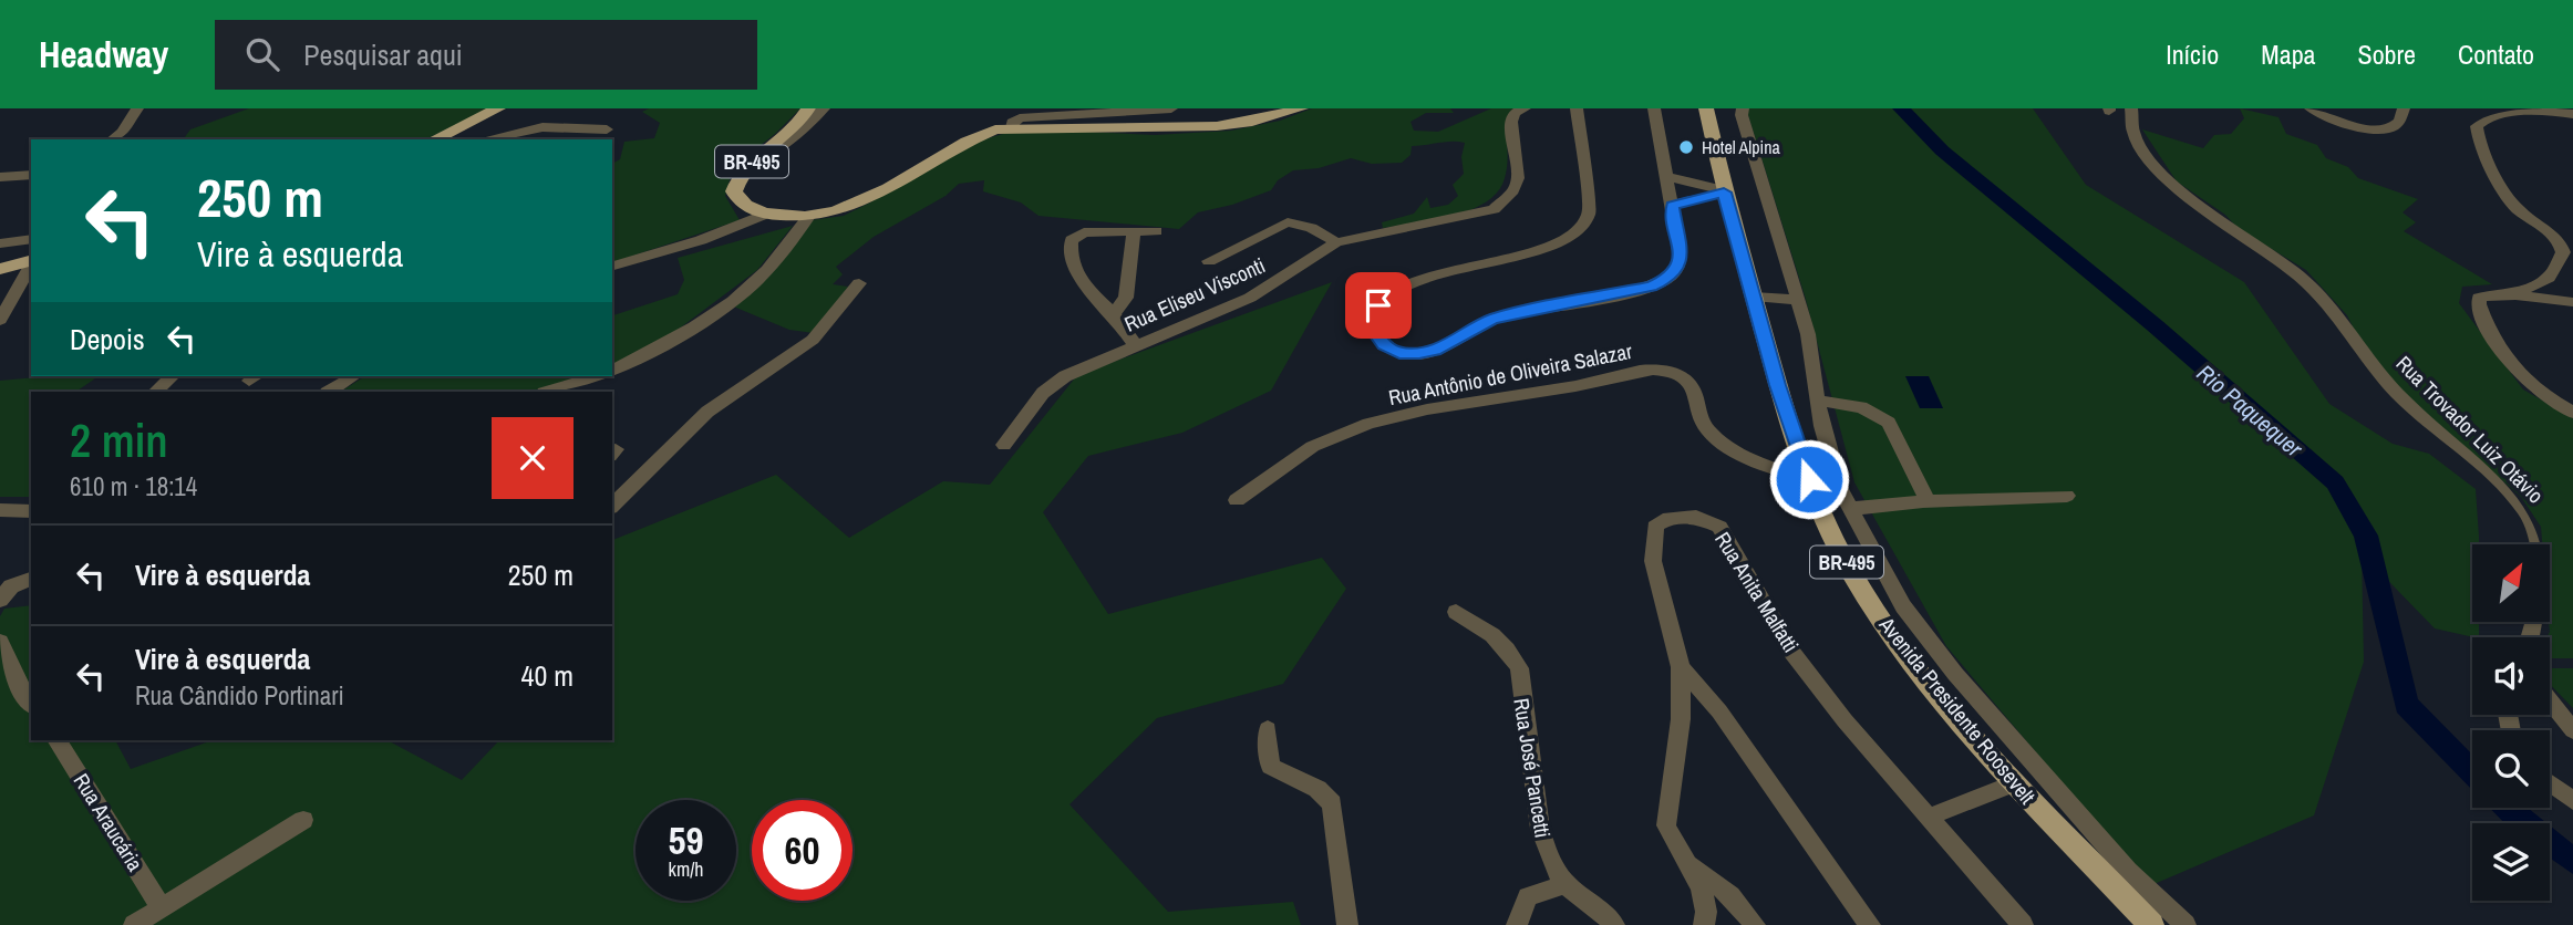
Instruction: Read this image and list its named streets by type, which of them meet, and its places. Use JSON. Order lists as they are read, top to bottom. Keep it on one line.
{"streets":{"main road":["BR-495","Avenida Presidente Roosevelt"],"street":["Rua Eliseu Visconti","Rua Antônio de Oliveira Salazar","Rua Trovador Luiz Otávio","Rua Anita Malfatti","Rua José Pancetti","Rua Araucária"]},"crossings":[["Rua Antônio de Oliveira Salazar","Avenida Presidente Roosevelt"]],"water":["Rio Paquequer"],"places":["Hotel Alpina"],"north":"top right","page":{"header":"Headway","search":"Pesquisar aqui","nav":["Início","Mapa","Sobre","Contato"],"turn":["250 m","Vire à esquerda"],"then":"Depois","heading":["2 min","610 m · 18:14"],"list":[{"name":"Vire à esquerda","value":"250 m"},{"name":"Vire à esquerda","note":"Rua Cândido Portinari","value":"40 m"}],"speed":"59 km/h","limit":"60"}}
